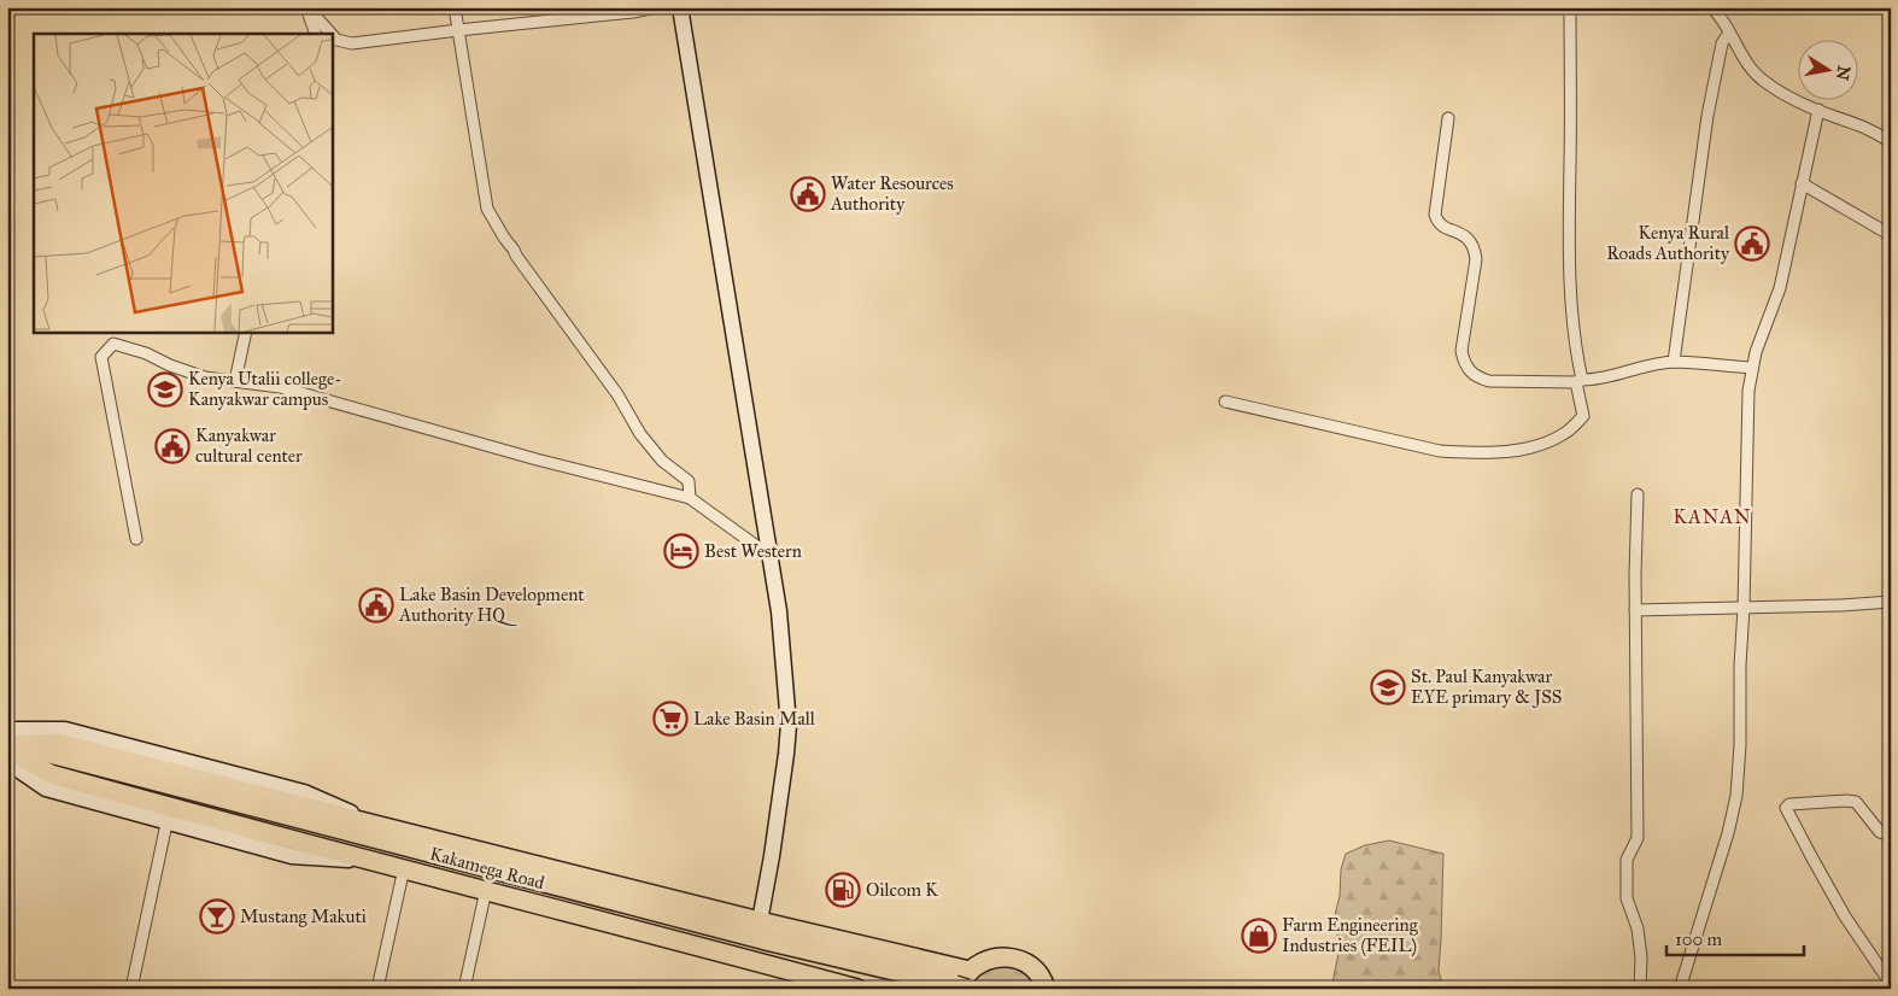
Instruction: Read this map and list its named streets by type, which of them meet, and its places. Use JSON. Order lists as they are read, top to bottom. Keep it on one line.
{"streets":{"highway":["Kakamega Road"]},"districts":["KANAN"],"places":{"public building":["Water Resources Authority","Kenya Rural Roads Authority","Kanyakwar cultural center","Lake Basin Development Authority HQ"],"school or university":["Kenya Utalii college- Kanyakwar campus","St. Paul Kanyakwar EYE primary & JSS"],"hotel":["Best Western"],"supermarket":["Lake Basin Mall"],"fuel station":["Oilcom K"],"bar":["Mustang Makuti"],"shop":["Farm Engineering Industries (FEIL)"]},"scale_bar":"100 m","north":"right"}
